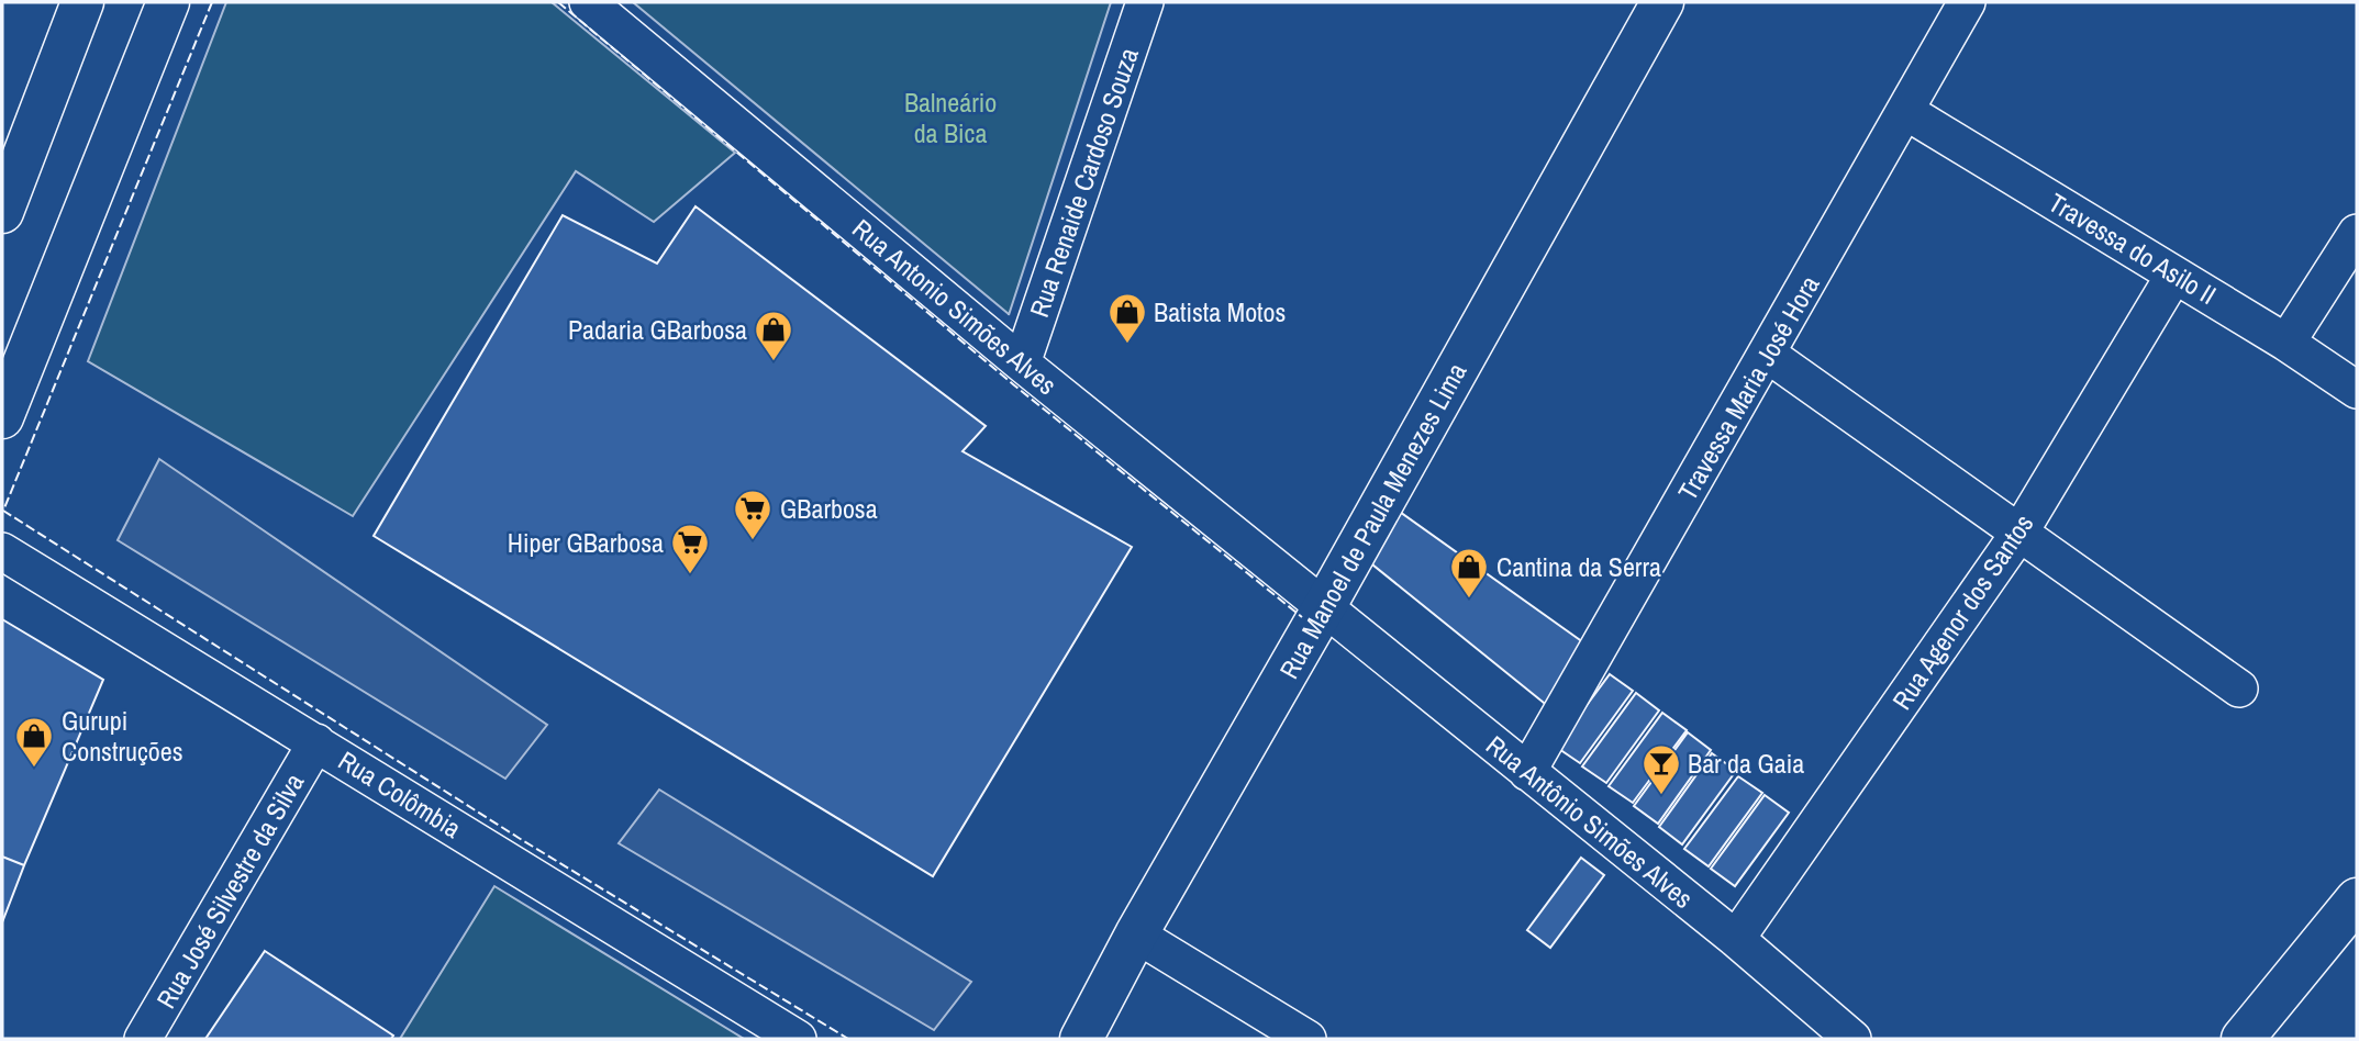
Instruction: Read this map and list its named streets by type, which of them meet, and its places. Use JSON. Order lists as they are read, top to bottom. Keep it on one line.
{"streets":{"street":["Rua Renaide Cardoso Souza","Travessa do Asilo II","Rua Antonio Simões Alves","Travessa Maria José Hora","Rua Manoel de Paula Menezes Lima","Rua Agenor dos Santos","Rua Colômbia","Rua Antônio Simões Alves","Rua José Silvestre da Silva"]},"crossings":[["Rua Renaide Cardoso Souza","Rua Antonio Simões Alves"],["Travessa do Asilo II","Travessa Maria José Hora"],["Travessa do Asilo II","Rua Agenor dos Santos"],["Rua Antonio Simões Alves","Rua Manoel de Paula Menezes Lima"],["Rua Antonio Simões Alves","Rua Antônio Simões Alves"],["Travessa Maria José Hora","Rua Antônio Simões Alves"],["Rua Manoel de Paula Menezes Lima","Rua Antônio Simões Alves"],["Rua Agenor dos Santos","Rua Antônio Simões Alves"],["Rua Colômbia","Rua José Silvestre da Silva"]],"parks":["Balneário da Bica"],"places":{"shop":["Batista Motos","Padaria GBarbosa","Cantina da Serra","Gurupi Construções"],"supermarket":["GBarbosa","Hiper GBarbosa"],"bar":["Bar da Gaia"]}}
